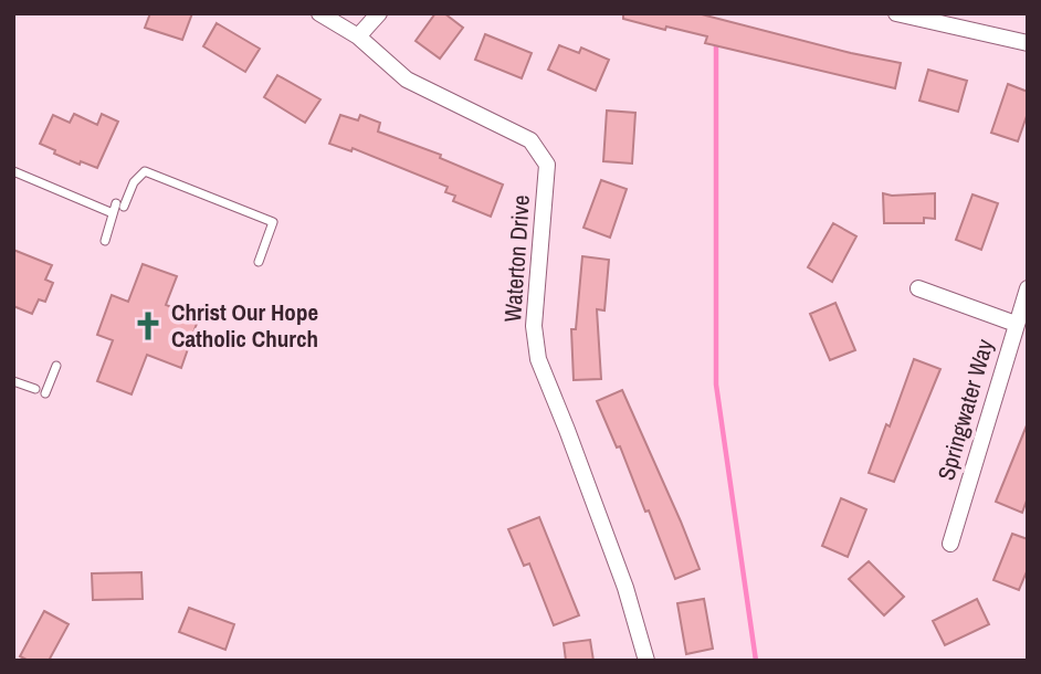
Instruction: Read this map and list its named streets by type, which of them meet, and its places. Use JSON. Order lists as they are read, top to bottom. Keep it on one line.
{"streets":{"street":["Waterton Drive","Springwater Way"]},"places":{"church":["Christ Our Hope Catholic Church"]}}
